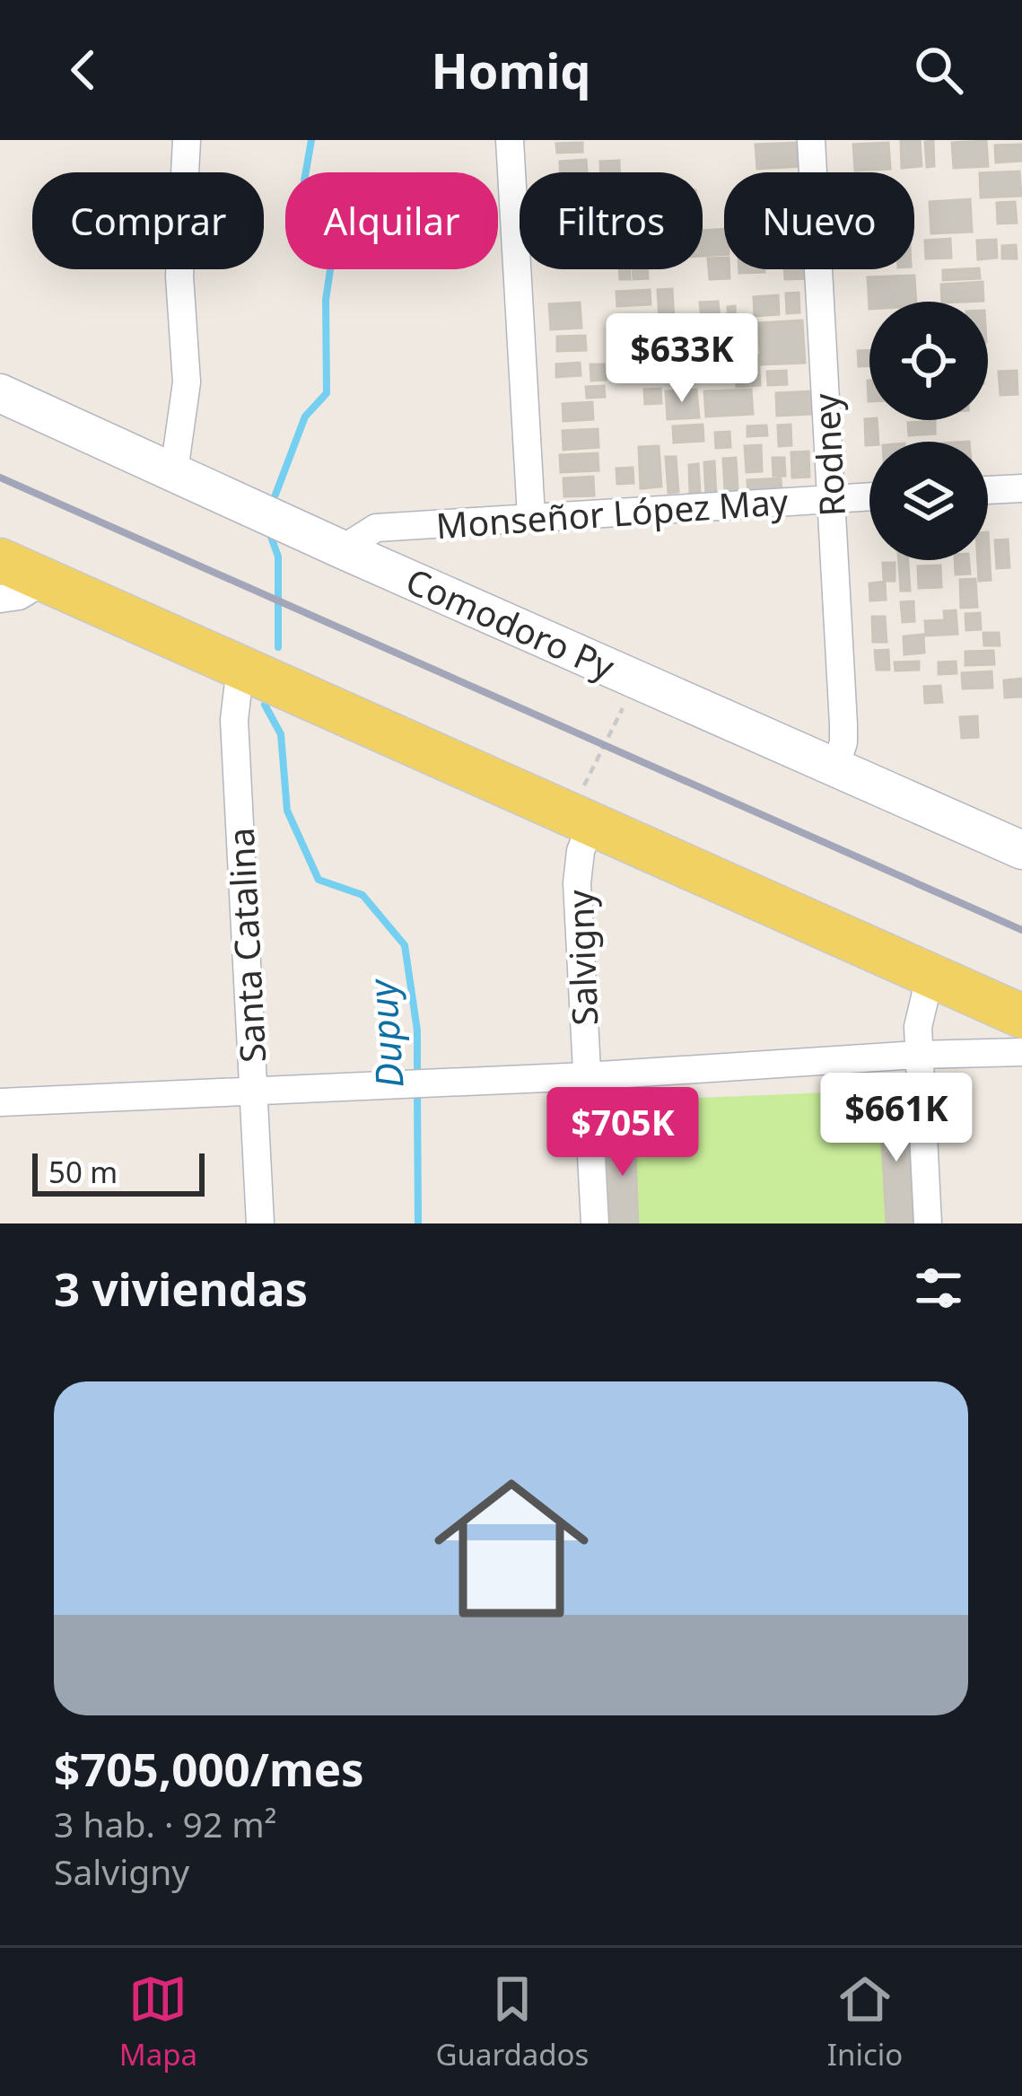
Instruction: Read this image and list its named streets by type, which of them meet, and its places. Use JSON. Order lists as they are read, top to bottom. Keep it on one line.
{"streets":{"main road":["Comodoro Py"],"street":["Rodney","Monseñor López May","Santa Catalina","Salvigny"]},"crossings":[["Rodney","Monseñor López May"],["Rodney","Comodoro Py"],["Monseñor López May","Comodoro Py"]],"water":["Dupuy"],"scale_bar":"50 m","page":{"header":"Homiq","chip":["Comprar","Alquilar","Filtros","Nuevo"],"price":["$633K","$661K","$705K"],"scale":"50 m","heading":"3 viviendas","list":[{"name":"$705,000/mes","note":"3 hab. · 92 m² · Salvigny"}],"tabs":["Mapa","Guardados","Inicio"]}}
